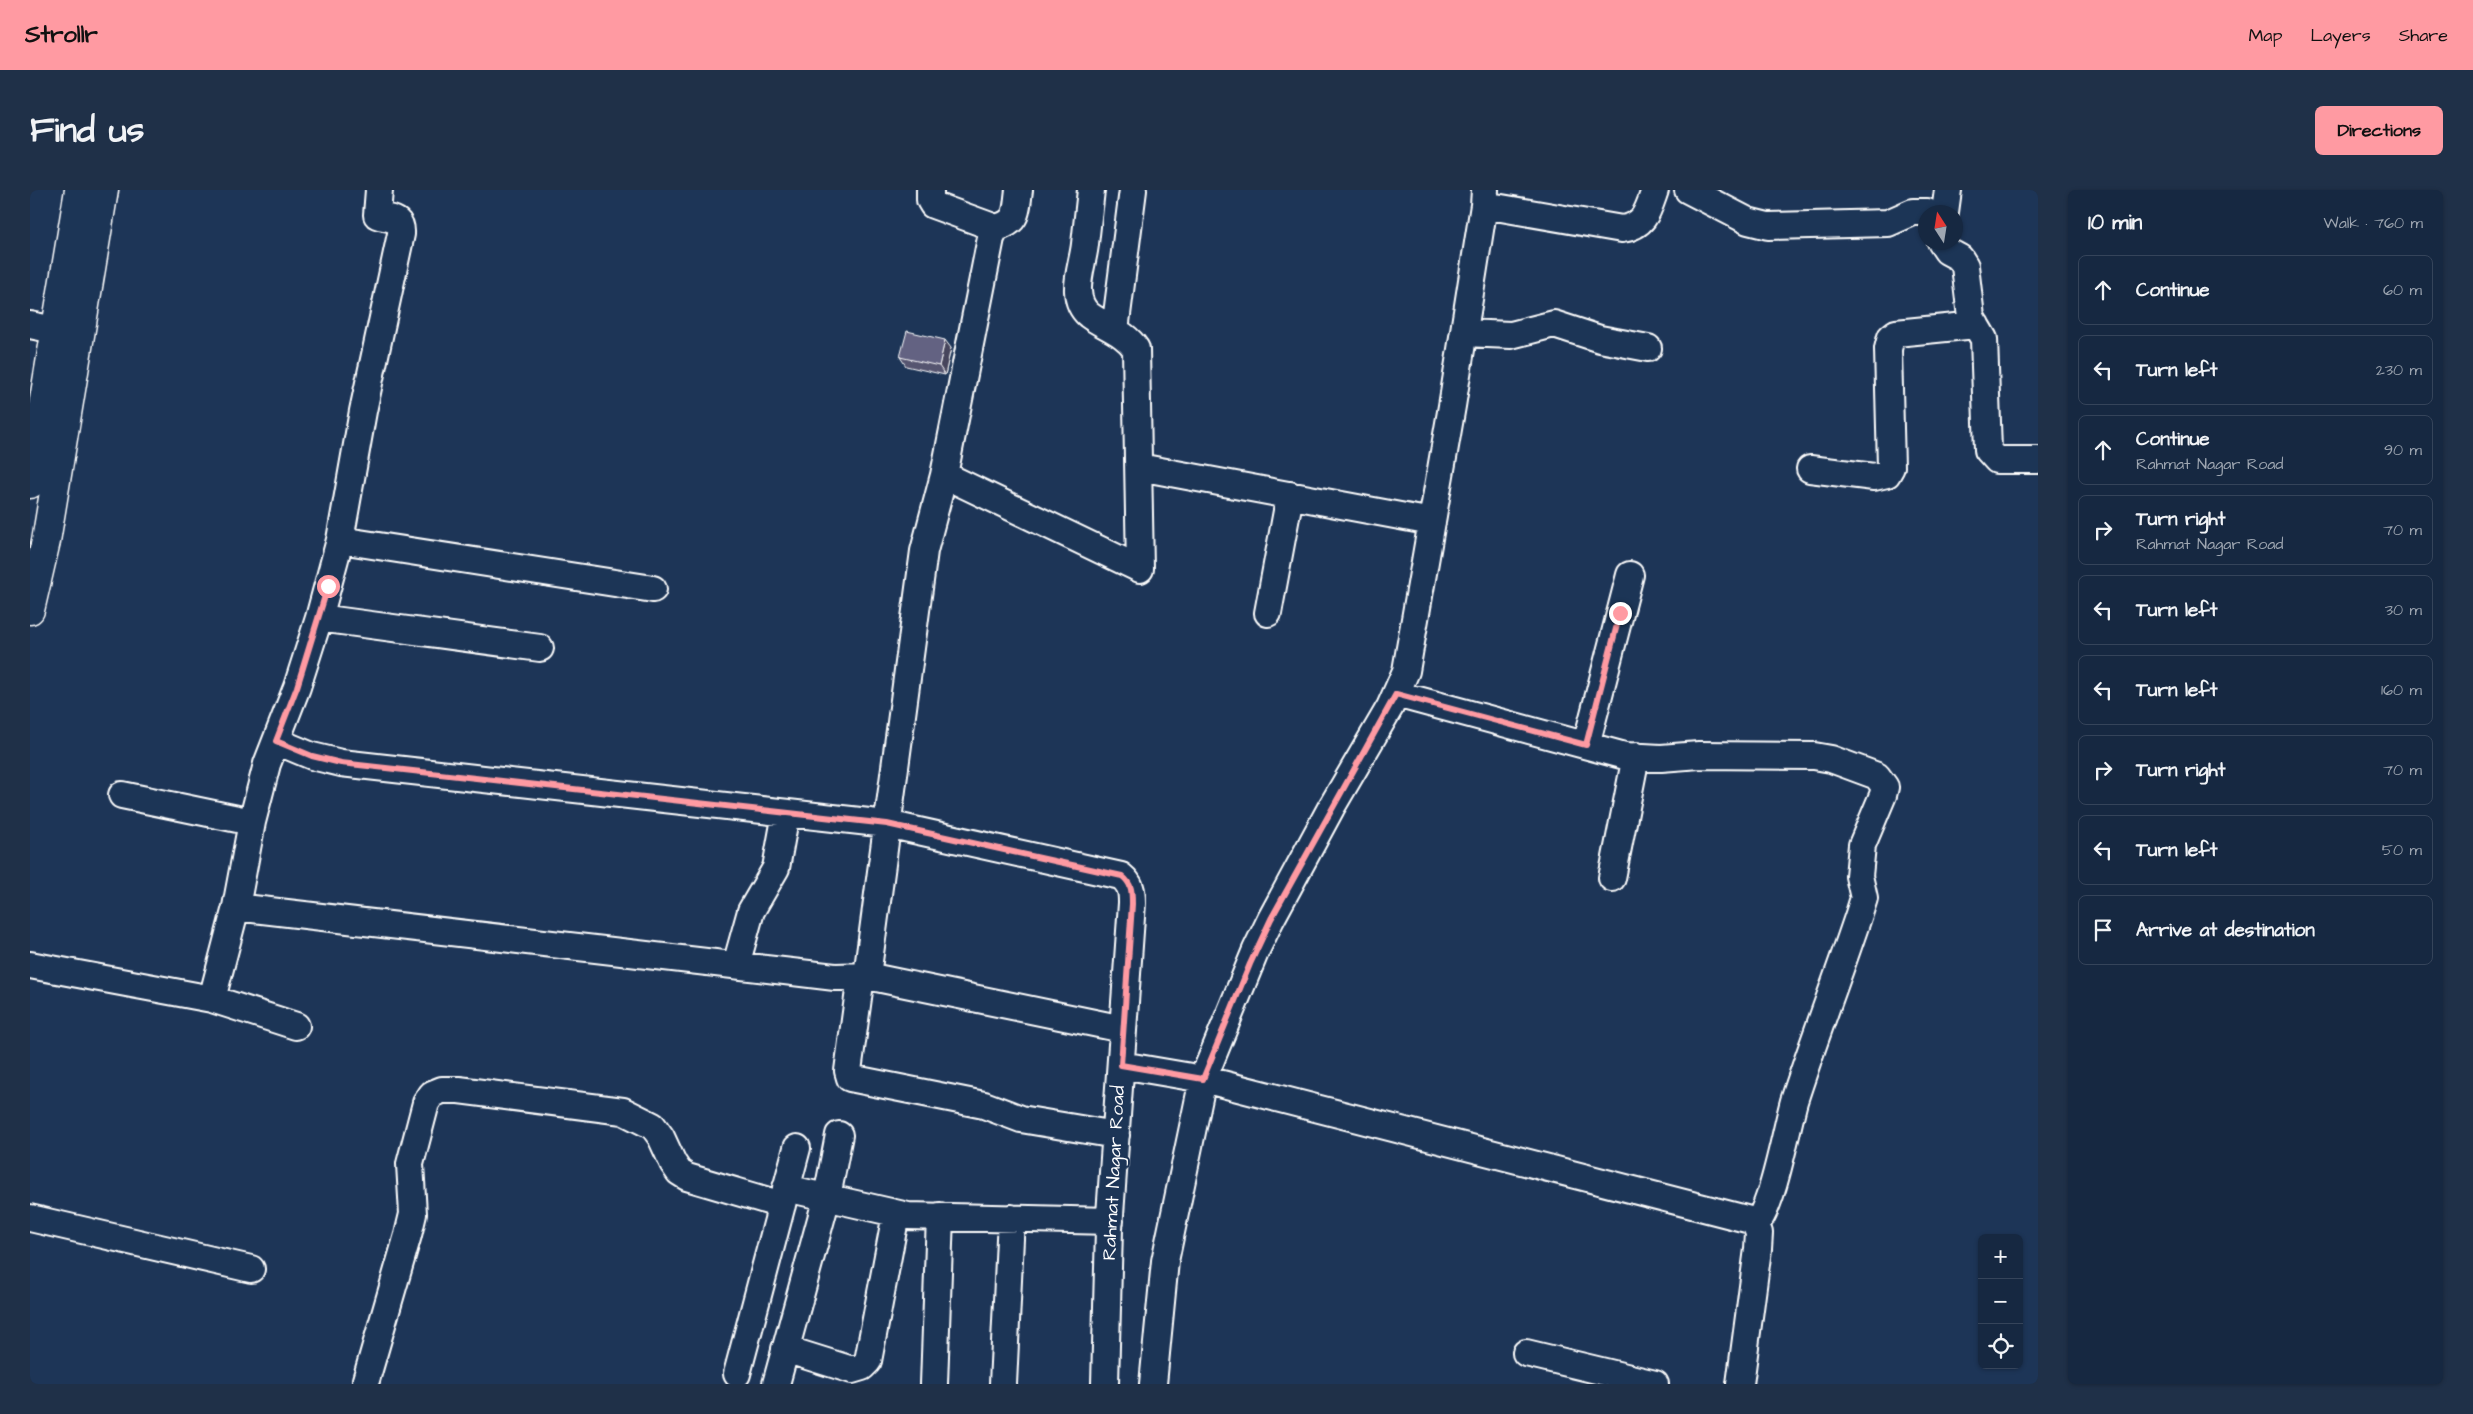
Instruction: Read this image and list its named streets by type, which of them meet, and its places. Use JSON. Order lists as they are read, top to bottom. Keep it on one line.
{"streets":{"street":["Rahmat Nagar Road"]},"north":"top","page":{"header":"Strollr","nav":["Map","Layers","Share"],"title":"Find us","buttons":"Directions","heading":["10 min","Walk · 760 m"],"list":[["Continue","60 m"],["Turn left","230 m"],["Continue","Rahmat Nagar Road","90 m"],["Turn right","Rahmat Nagar Road","70 m"],["Turn left","30 m"],["Turn left","160 m"],["Turn right","70 m"],["Turn left","50 m"],"Arrive at destination"],"map_buttons":["+","−"]}}
